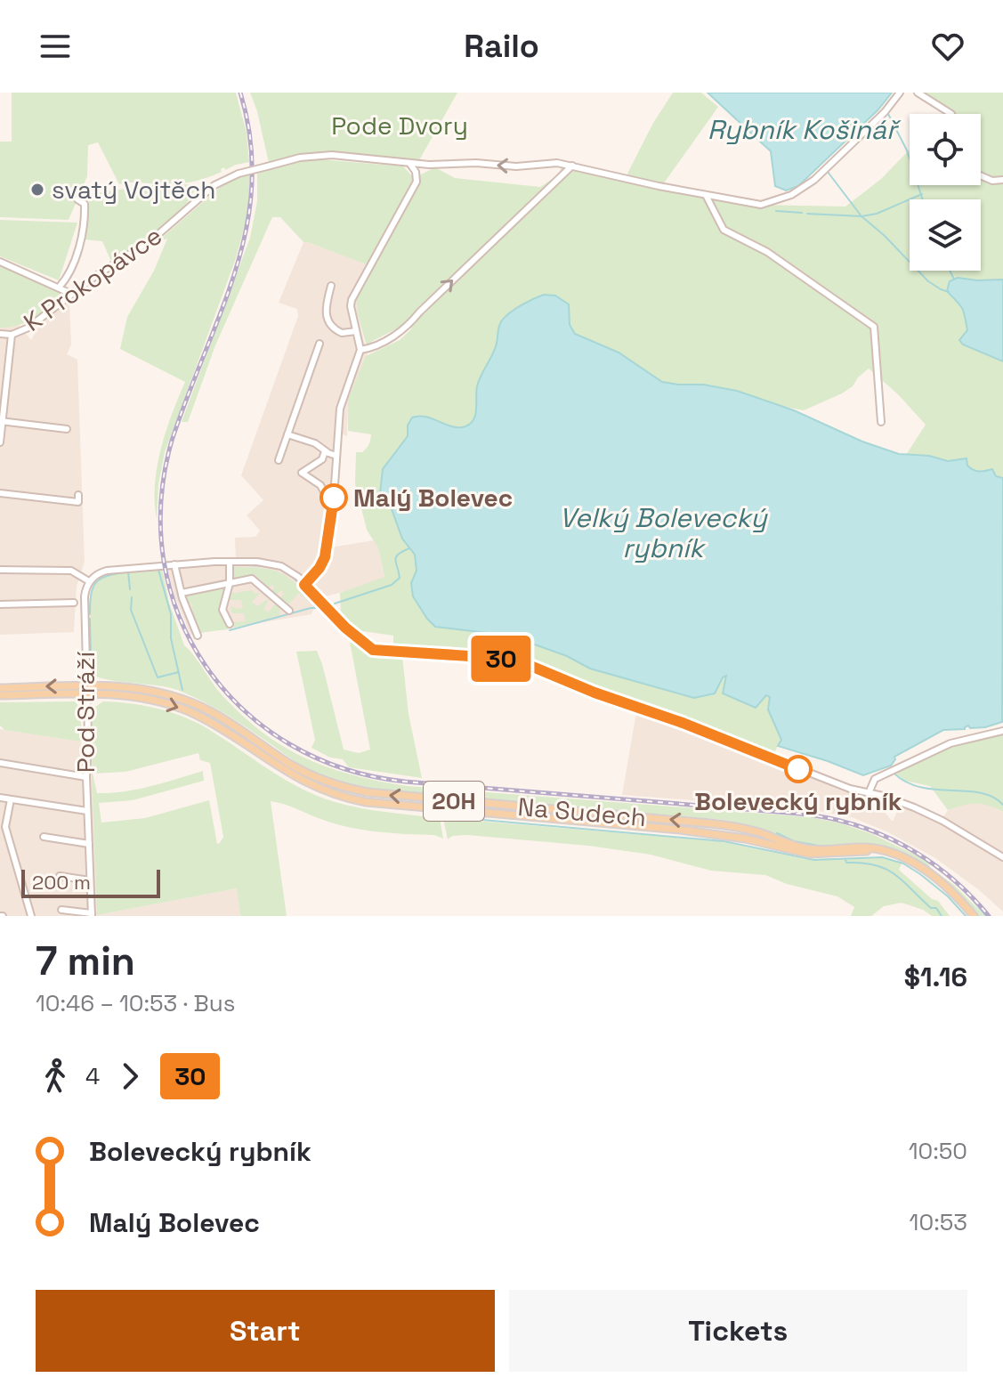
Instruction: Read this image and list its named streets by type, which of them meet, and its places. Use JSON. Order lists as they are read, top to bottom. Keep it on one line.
{"streets":{"main road":["20H","Na Sudech"],"street":["K Prokopávce","Pod Stráží"]},"crossings":[["Pod Stráží","Na Sudech"]],"water":["Rybník Košinář","Velký Bolevecký rybník"],"parks":["Pode Dvory"],"places":["svatý Vojtěch","Malý Bolevec","Bolevecký rybník"],"lines":["bus line 30"],"scale_bar":"200 m","page":{"header":"Railo","on_map":"30","scale":"200 m","heading":["7 min","10:46 – 10:53 · Bus","$1.16"],"legs":["4","30"],"list":[{"name":"Bolevecký rybník","value":"10:50"},{"name":"Malý Bolevec","value":"10:53"}],"buttons":["Start","Tickets"]}}
